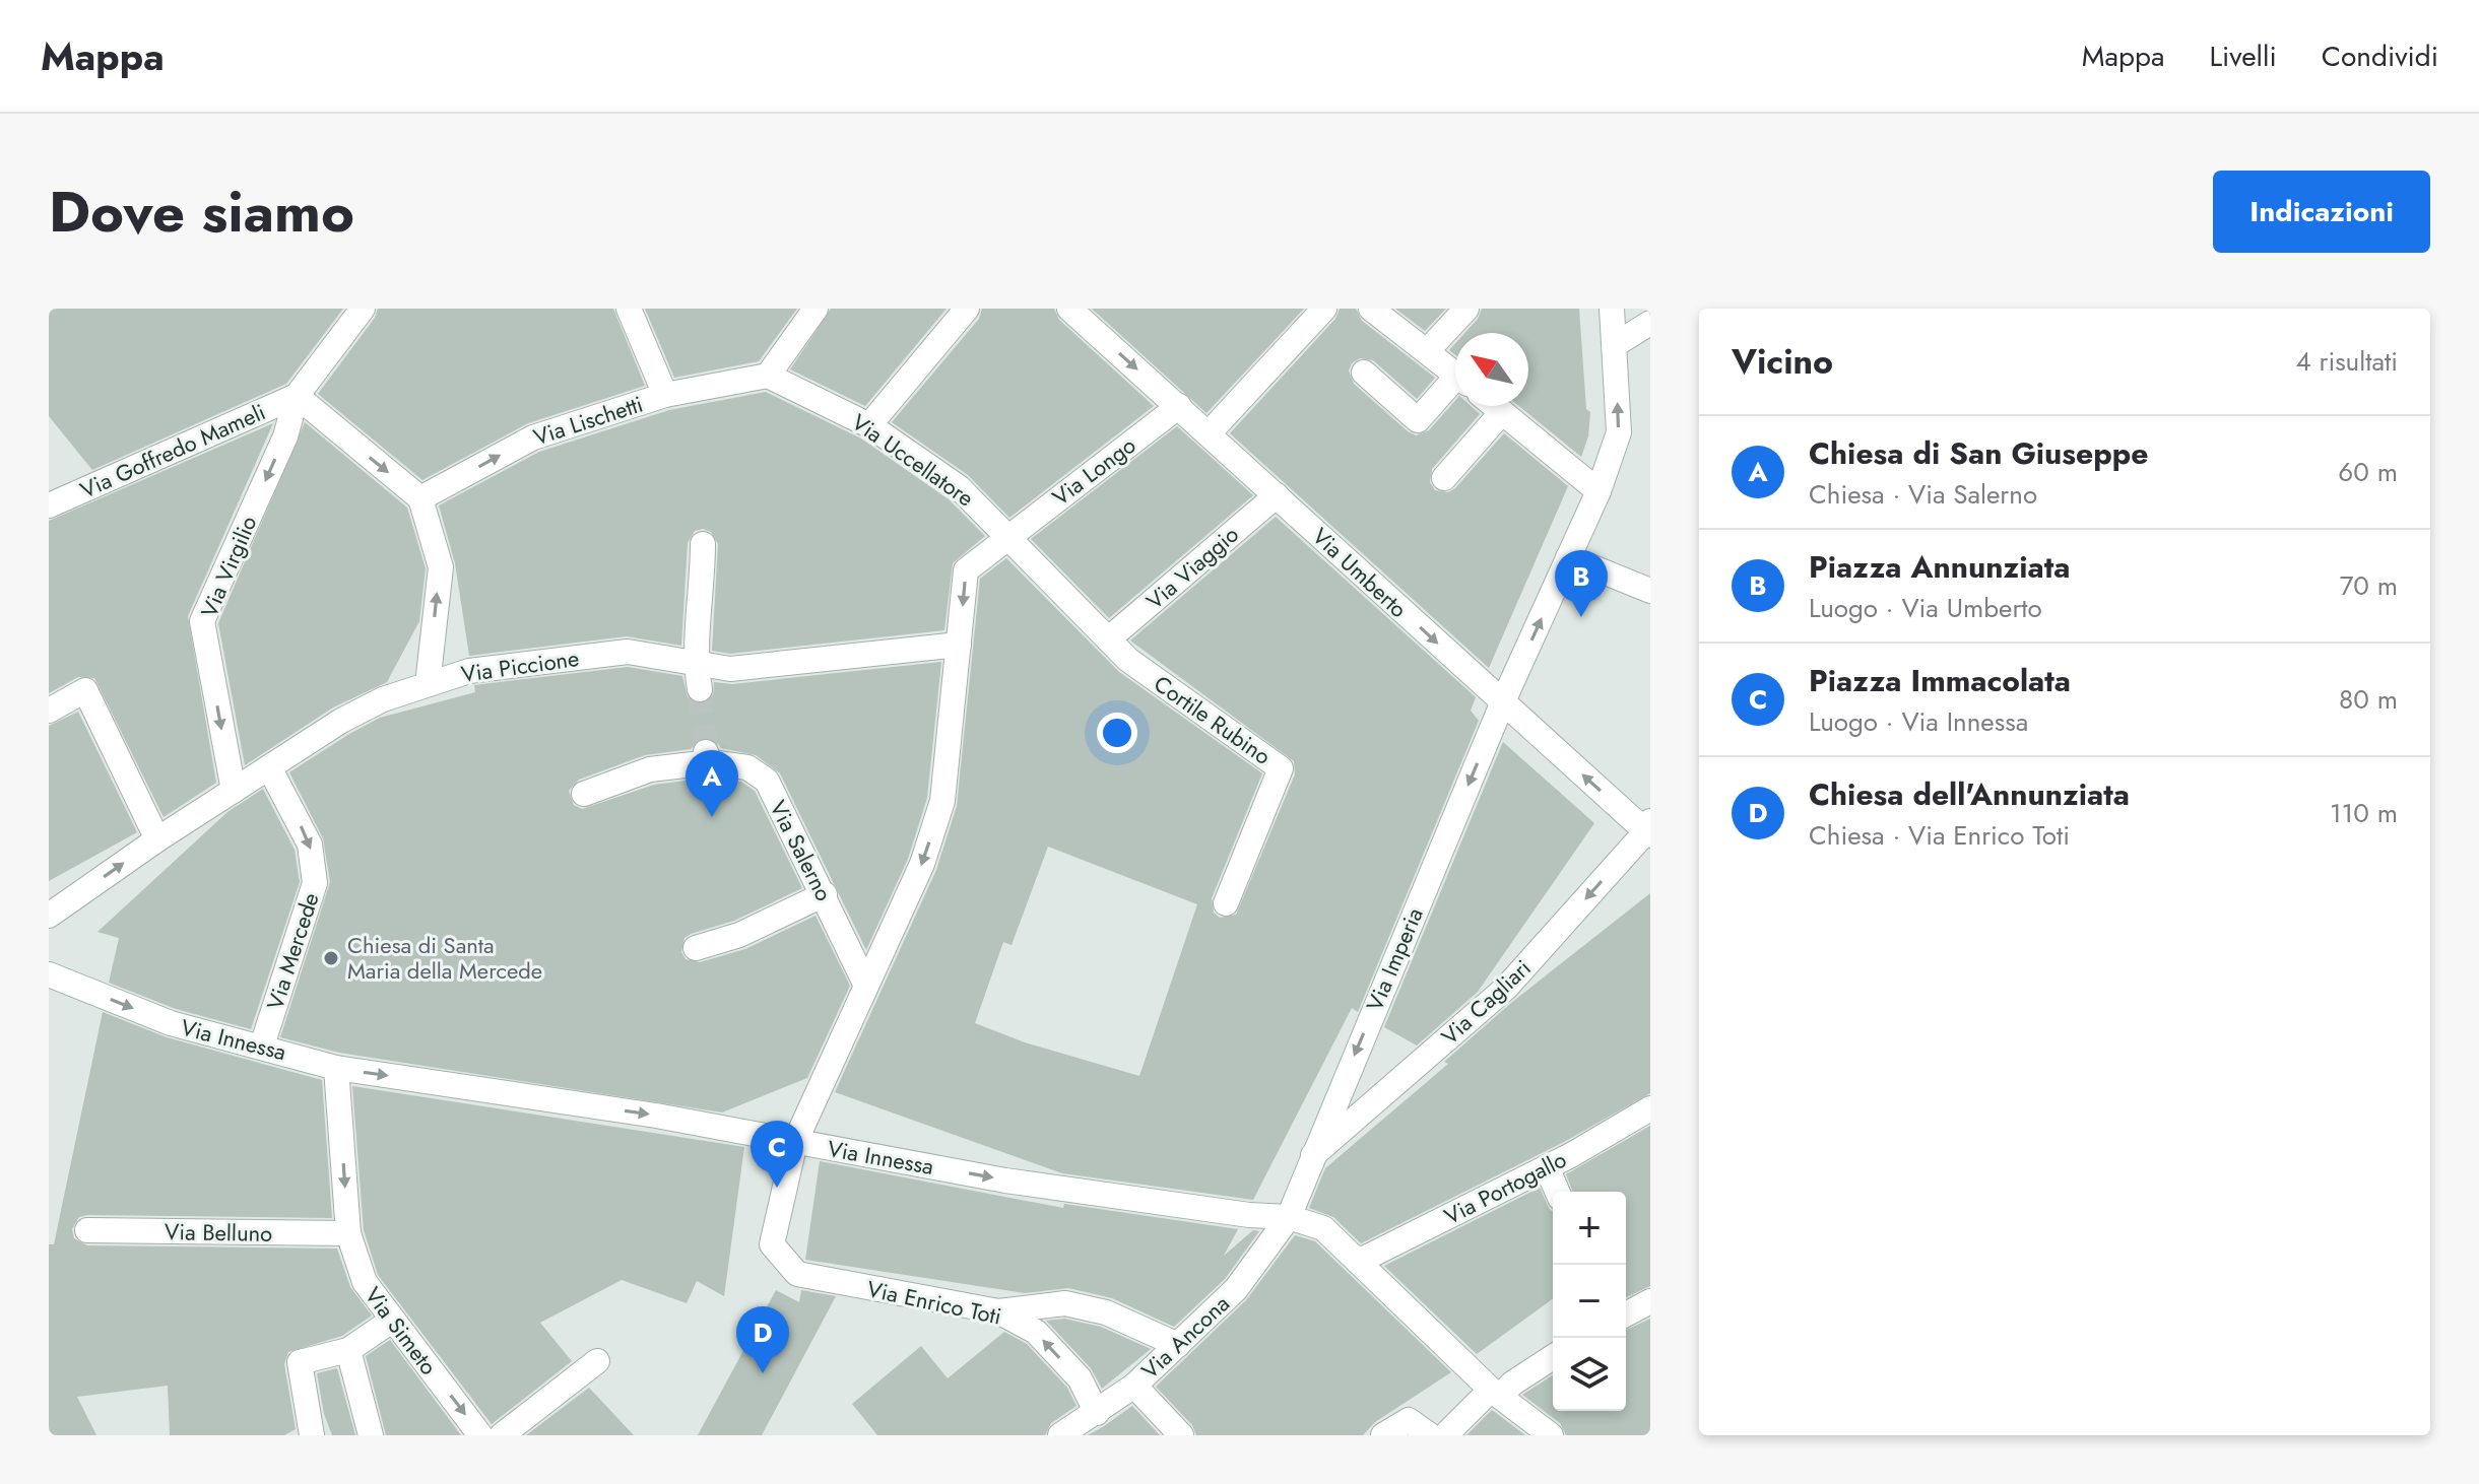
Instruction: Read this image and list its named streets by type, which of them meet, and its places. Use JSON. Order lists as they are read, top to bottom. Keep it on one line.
{"streets":{"street":["Via Lischetti","Via Goffredo Mameli","Via Uccellatore","Via Longo","Via Virgilio","Via Viaggio","Via Umberto","Via Piccione","Cortile Rubino","Via Salerno","Via Mercede","Via Imperia","Via Cagliari","Via Innessa","Via Portogallo","Via Belluno","Via Enrico Toti","Via Simeto","Via Ancona"]},"crossings":[["Via Lischetti","Via Uccellatore"],["Via Goffredo Mameli","Via Virgilio"],["Via Uccellatore","Via Longo"],["Via Uccellatore","Via Viaggio"],["Via Uccellatore","Cortile Rubino"],["Via Longo","Via Umberto"],["Via Longo","Via Piccione"],["Via Longo","Via Salerno"],["Via Longo","Via Innessa"],["Via Longo","Via Enrico Toti"],["Via Virgilio","Via Piccione"],["Via Viaggio","Via Umberto"],["Via Viaggio","Cortile Rubino"],["Via Umberto","Via Imperia"],["Via Umberto","Via Cagliari"],["Via Piccione","Via Mercede"],["Via Mercede","Via Innessa"],["Via Imperia","Via Cagliari"],["Via Imperia","Via Innessa"],["Via Imperia","Via Ancona"],["Via Innessa","Via Portogallo"],["Via Innessa","Via Simeto"],["Via Innessa","Via Ancona"],["Via Belluno","Via Simeto"],["Via Enrico Toti","Via Ancona"]],"one_way":["Via Lischetti","Via Longo","Via Mercede","Via Cagliari","Via Innessa","Via Enrico Toti","Via Simeto"],"places":["Chiesa di Santa Maria della Mercede"],"north":"top left","page":{"header":"Mappa","nav":["Mappa","Livelli","Condividi"],"title":"Dove siamo","buttons":"Indicazioni","heading":["Vicino","4 risultati"],"list":[{"mark":"A","name":"Chiesa di San Giuseppe","note":"Chiesa · Via Salerno","value":"60 m"},{"mark":"B","name":"Piazza Annunziata","note":"Luogo · Via Umberto","value":"70 m"},{"mark":"C","name":"Piazza Immacolata","note":"Luogo · Via Innessa","value":"80 m"},{"mark":"D","name":"Chiesa dell'Annunziata","note":"Chiesa · Via Enrico Toti","value":"110 m"}],"pins":["B","A","C","D"],"map_buttons":["+","−"]}}
